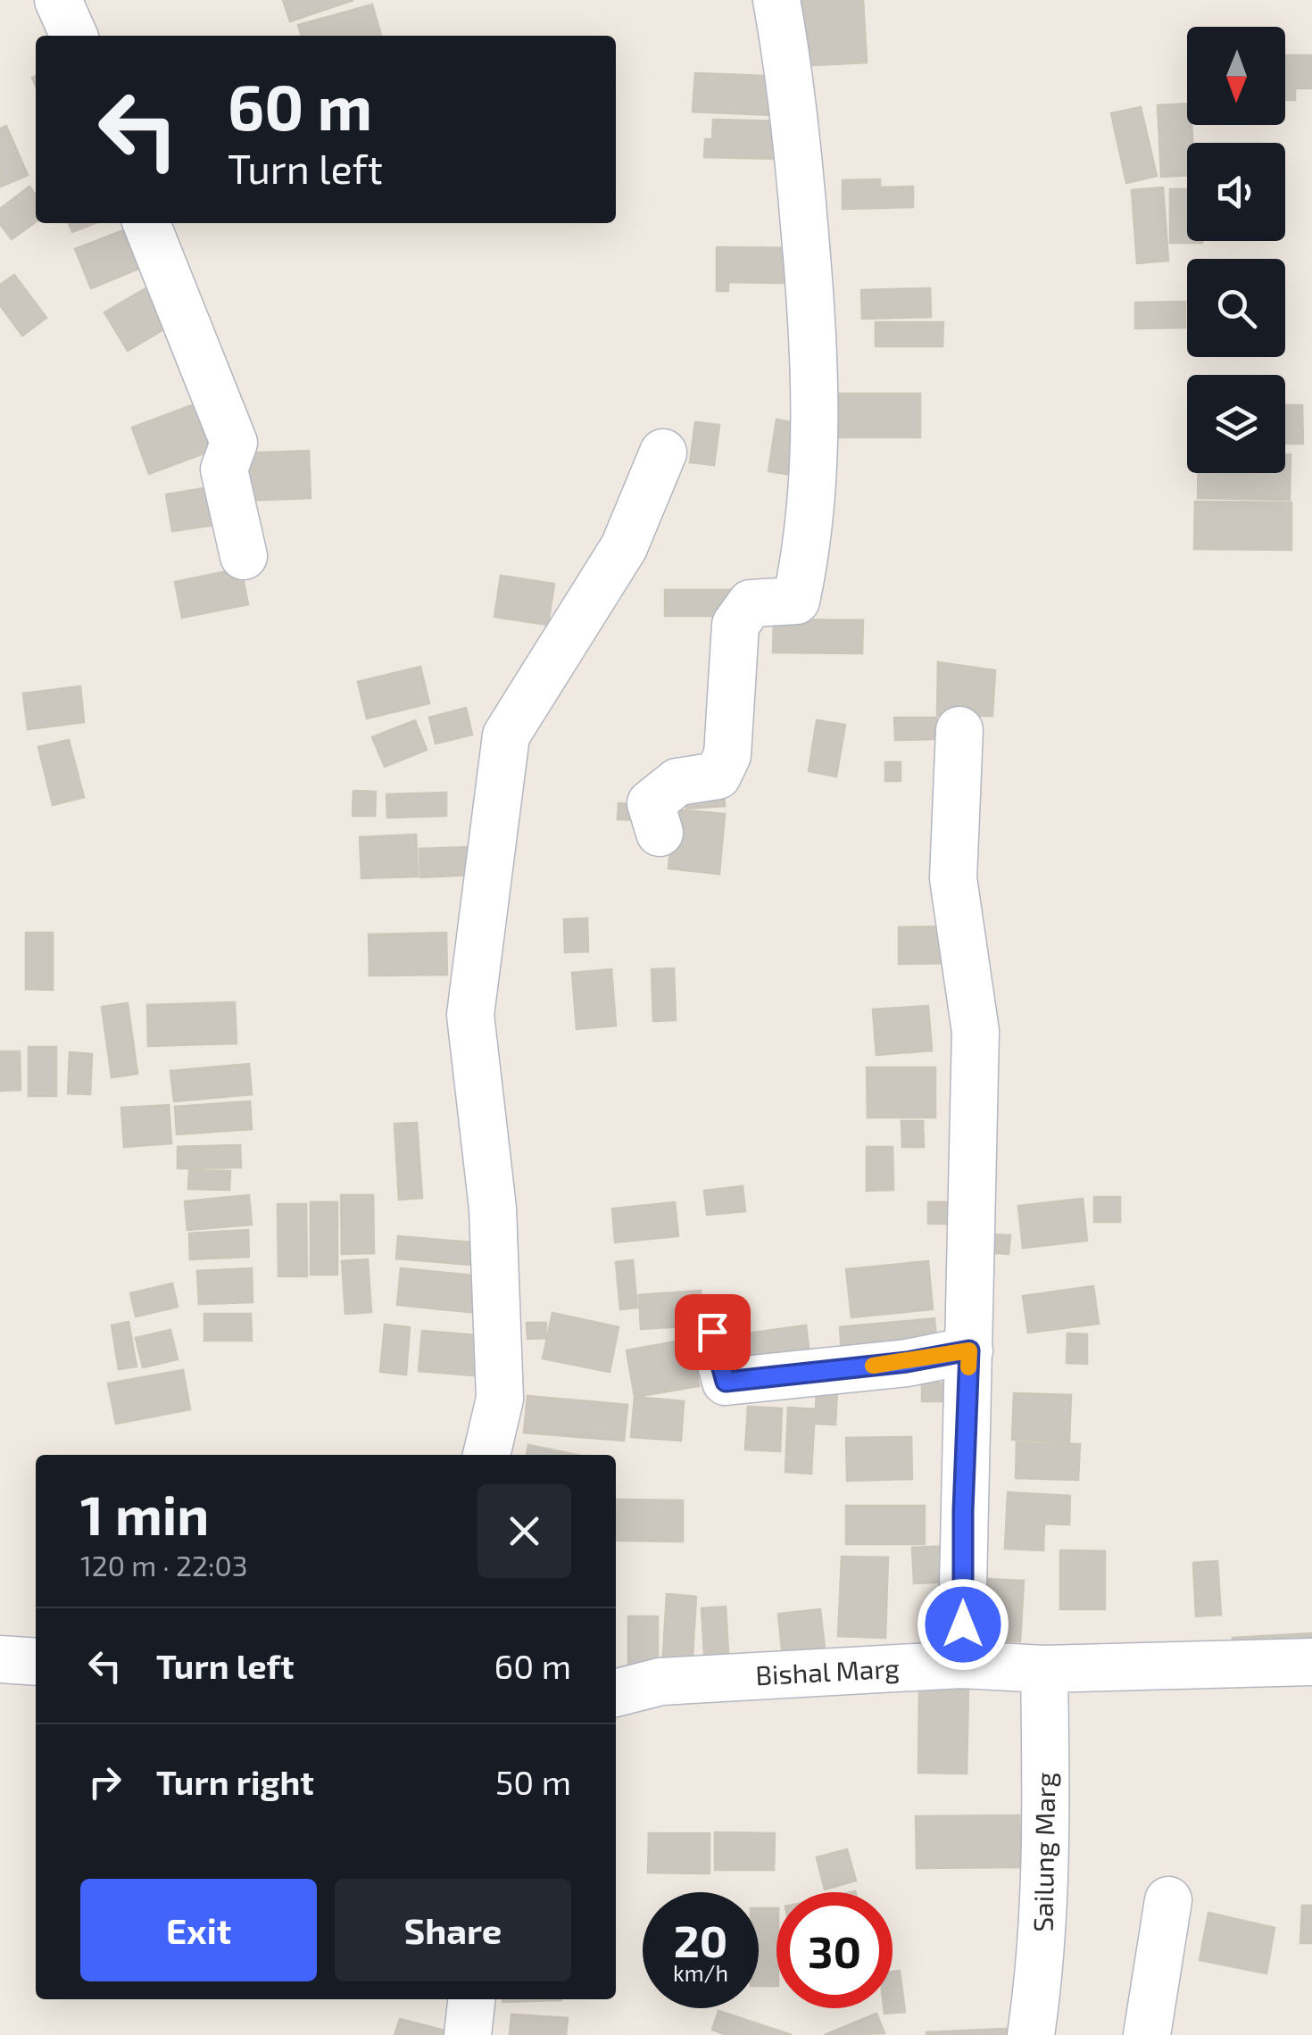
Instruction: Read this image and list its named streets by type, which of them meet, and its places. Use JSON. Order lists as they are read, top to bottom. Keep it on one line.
{"streets":{"street":["Bishal Marg","Sailung Marg"]},"crossings":[["Bishal Marg","Sailung Marg"]],"north":"bottom","page":{"turn":["60 m","Turn left"],"heading":["1 min","120 m · 22:03"],"list":[{"name":"Turn left","value":"60 m"},{"name":"Turn right","value":"50 m"}],"buttons":["Exit","Share"],"speed":"20 km/h","limit":"30"}}
